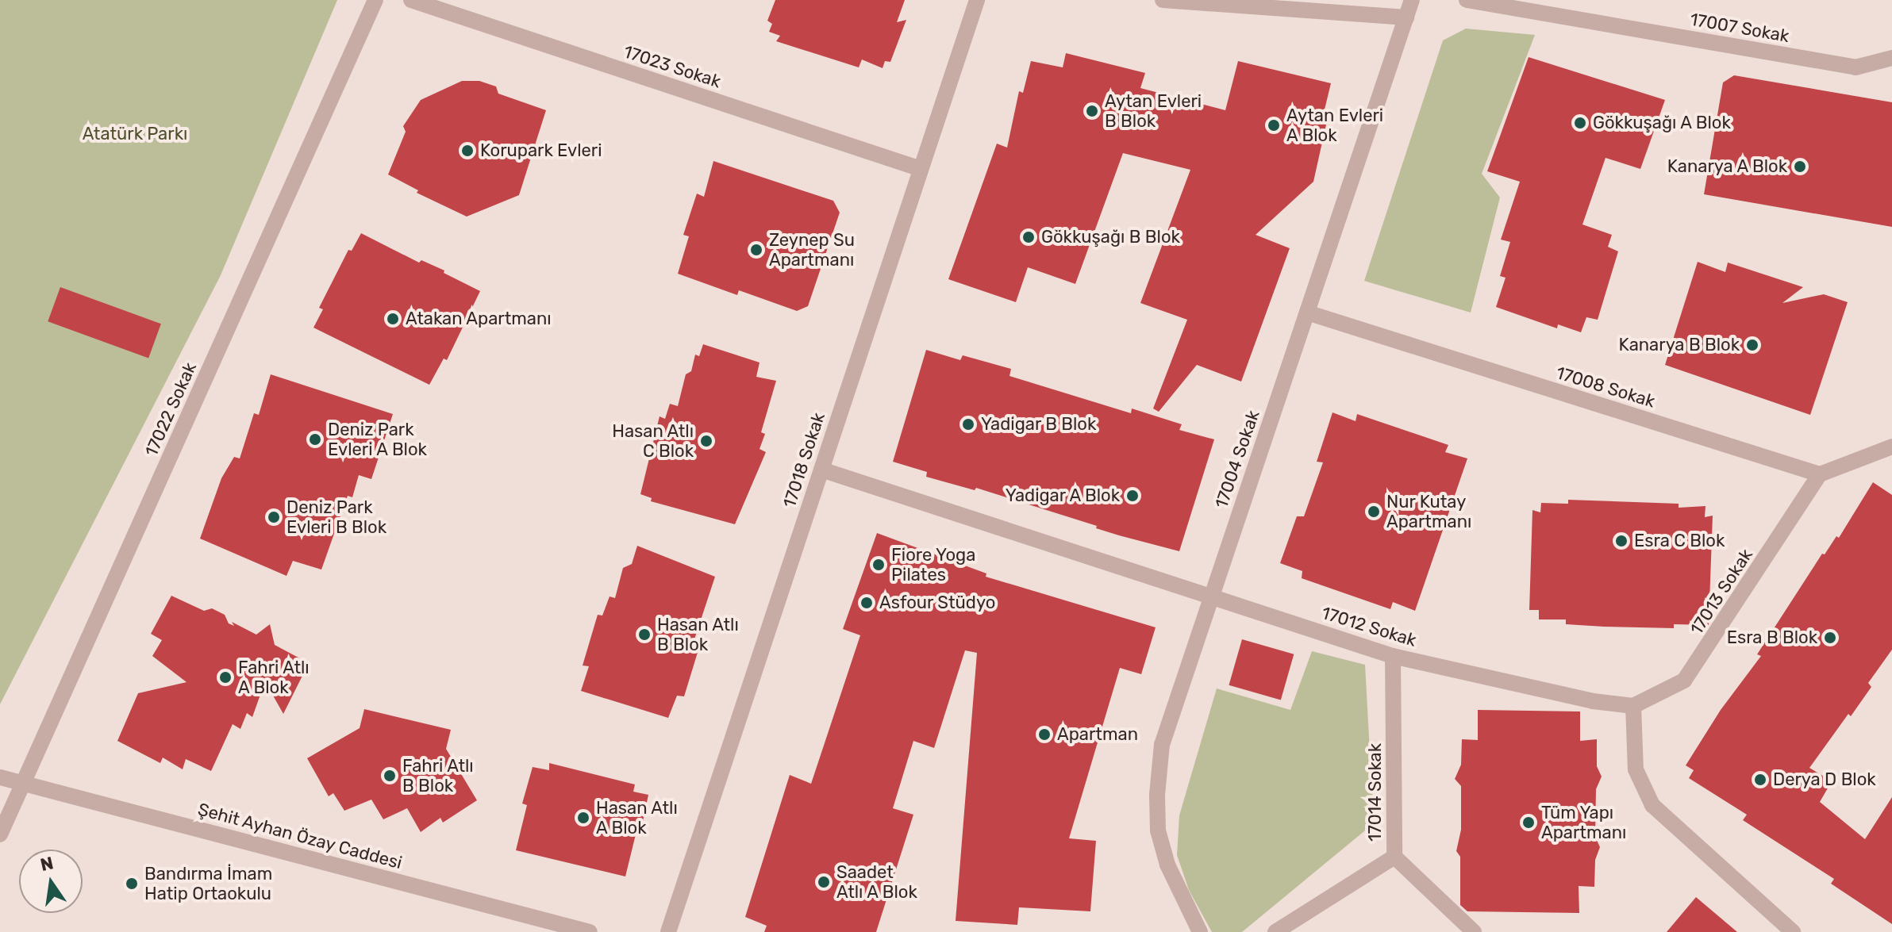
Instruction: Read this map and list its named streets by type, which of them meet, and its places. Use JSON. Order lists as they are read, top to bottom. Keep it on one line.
{"streets":{"street":["17007 Sokak","17023 Sokak","17008 Sokak","17022 Sokak","17004 Sokak","17018 Sokak","17013 Sokak","17012 Sokak","17014 Sokak","Şehit Ayhan Özay Caddesi"]},"crossings":[["17023 Sokak","17018 Sokak"],["17008 Sokak","17004 Sokak"],["17008 Sokak","17013 Sokak"],["17022 Sokak","Şehit Ayhan Özay Caddesi"],["17004 Sokak","17012 Sokak"],["17018 Sokak","17012 Sokak"],["17013 Sokak","17012 Sokak"],["17012 Sokak","17014 Sokak"]],"parks":["Atatürk Parkı"],"places":["Aytan Evleri B Blok","Gökkuşağı A Blok","Aytan Evleri A Blok","Korupark Evleri","Kanarya A Blok","Gökkuşağı B Blok","Zeynep Su Apartmanı","Atakan Apartmanı","Kanarya B Blok","Yadigar B Blok","Deniz Park Evleri A Blok","Hasan Atlı C Blok","Yadigar A Blok","Nur Kutay Apartmanı","Deniz Park Evleri B Blok","Esra C Blok","Fiore Yoga Pilates","Asfour Stüdyo","Hasan Atlı B Blok","Esra B Blok","Fahri Atlı A Blok","Apartman","Fahri Atlı B Blok","Derya D Blok","Hasan Atlı A Blok","Tüm Yapı Apartmanı","Saadet Atlı A Blok","Bandırma İmam Hatip Ortaokulu"],"north":"top"}
